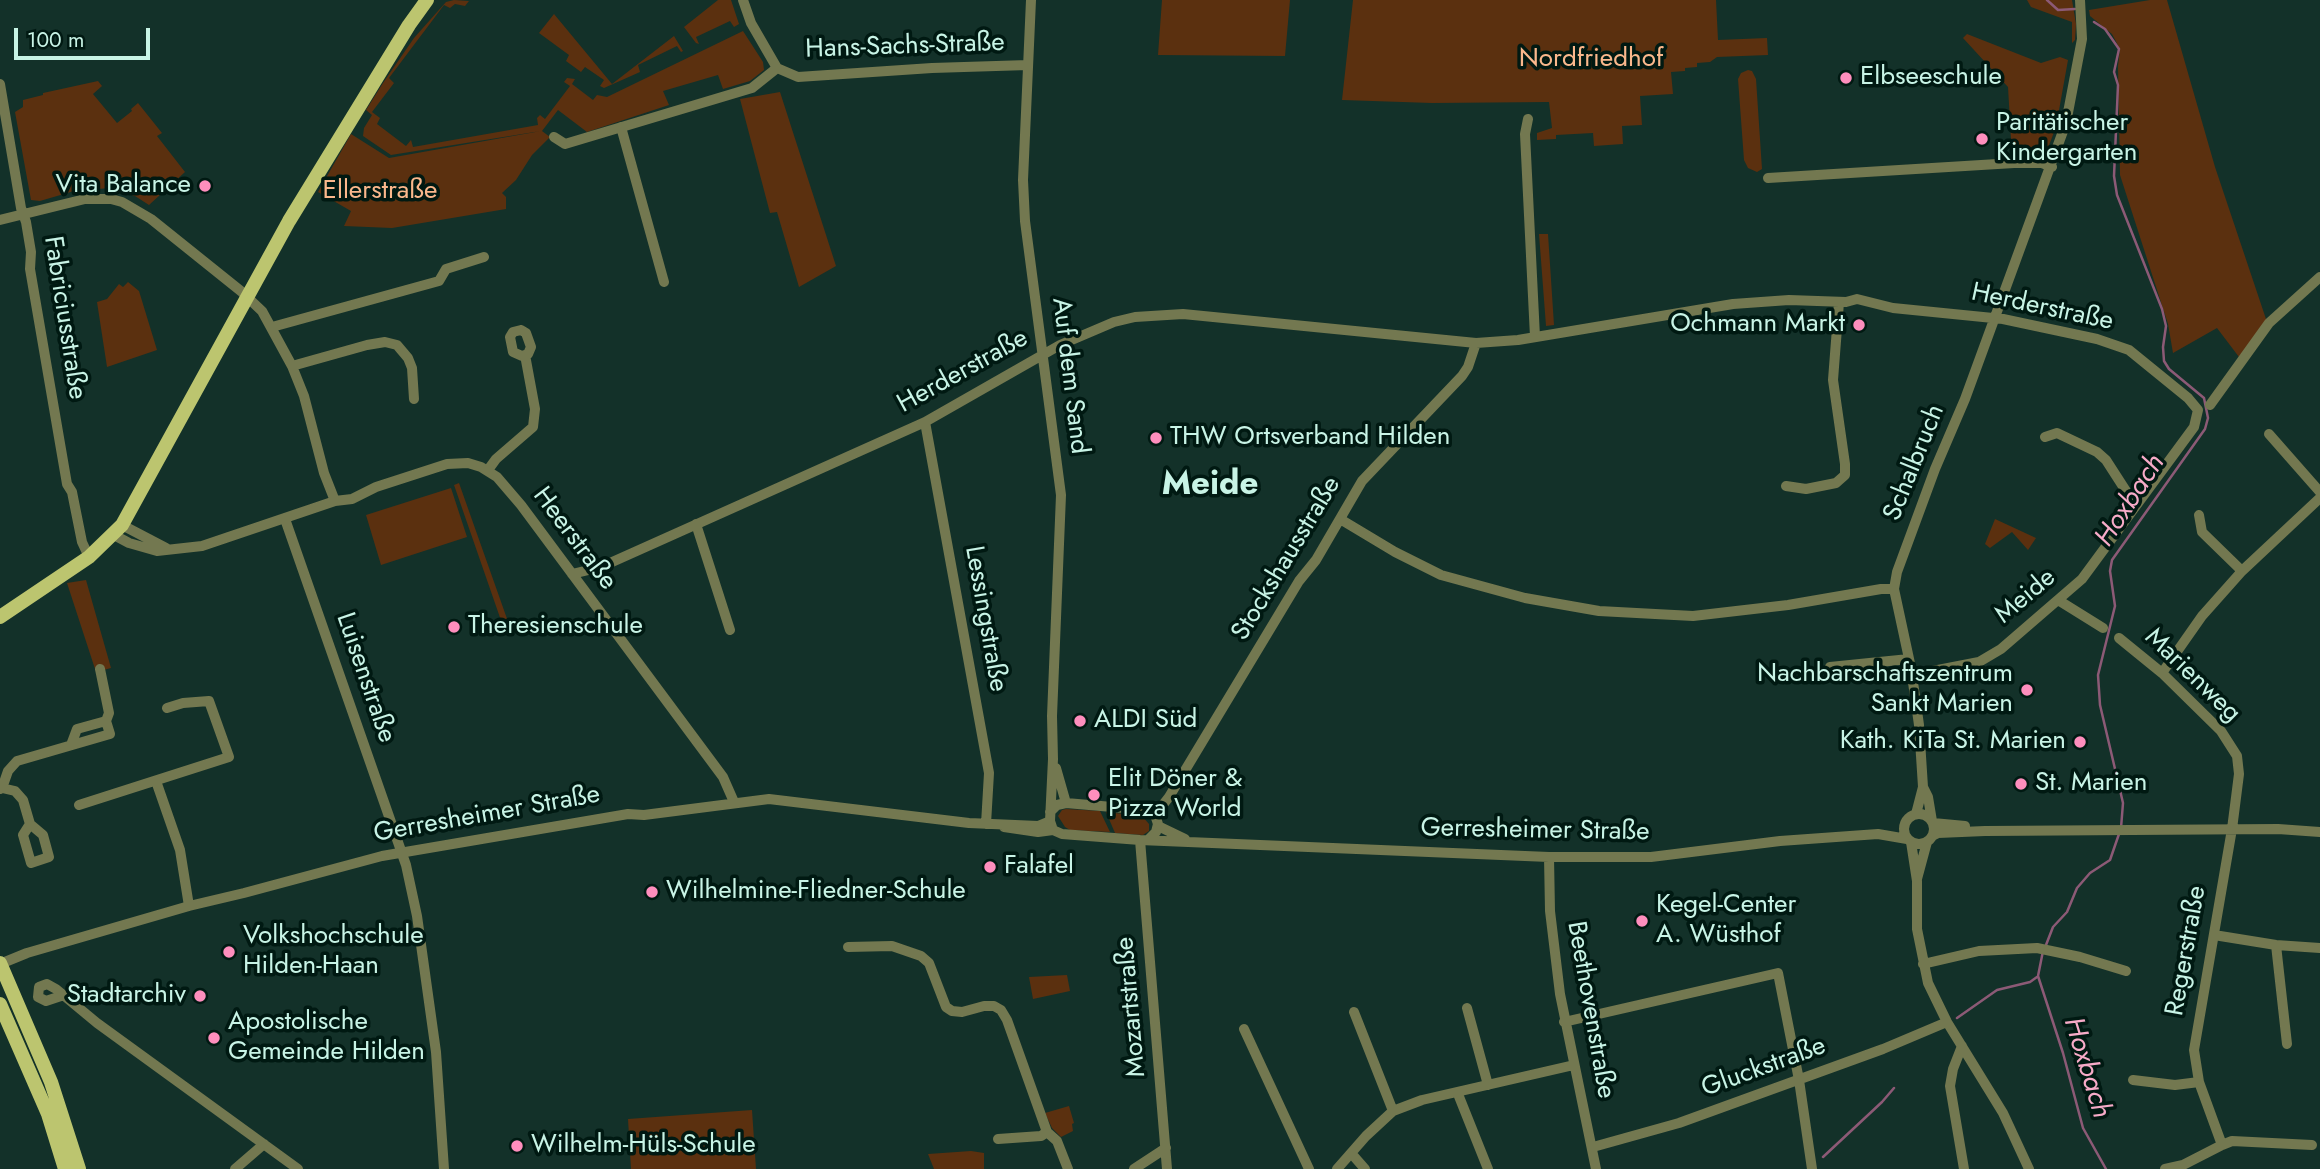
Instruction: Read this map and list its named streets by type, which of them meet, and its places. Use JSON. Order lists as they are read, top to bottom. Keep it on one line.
{"streets":{"street":["Hans-Sachs-Straße","Herderstraße","Fabriciusstraße","Auf dem Sand","Schalbruch","Heerstraße","Stockshausstraße","Meide","Lessingstraße","Marienweg","Luisenstraße","Gerresheimer Straße","Regerstraße","Mozartstraße","Beethovenstraße","Gluckstraße"]},"crossings":[["Hans-Sachs-Straße","Auf dem Sand"],["Herderstraße","Auf dem Sand"],["Herderstraße","Schalbruch"],["Herderstraße","Heerstraße"],["Herderstraße","Stockshausstraße"],["Herderstraße","Meide"],["Herderstraße","Lessingstraße"],["Auf dem Sand","Gerresheimer Straße"],["Schalbruch","Meide"],["Schalbruch","Gerresheimer Straße"],["Heerstraße","Gerresheimer Straße"],["Stockshausstraße","Gerresheimer Straße"],["Meide","Marienweg"],["Lessingstraße","Gerresheimer Straße"],["Marienweg","Regerstraße"],["Luisenstraße","Gerresheimer Straße"],["Gerresheimer Straße","Mozartstraße"],["Gerresheimer Straße","Beethovenstraße"],["Beethovenstraße","Gluckstraße"]],"districts":["Meide"],"water":["Hoxbach"],"parks":["Nordfriedhof","Ellerstraße"],"places":["Elbseeschule","Paritätischer Kindergarten","Vita Balance","Ochmann Markt","THW Ortsverband Hilden","Theresienschule","Nachbarschaftszentrum Sankt Marien","ALDI Süd","Kath. KiTa St. Marien","St. Marien","Elit Döner & Pizza World","Falafel","Wilhelmine-Fliedner-Schule","Kegel-Center A. Wüsthof","Volkshochschule Hilden-Haan","Stadtarchiv","Apostolische Gemeinde Hilden","Wilhelm-Hüls-Schule"],"scale_bar":"100 m"}
